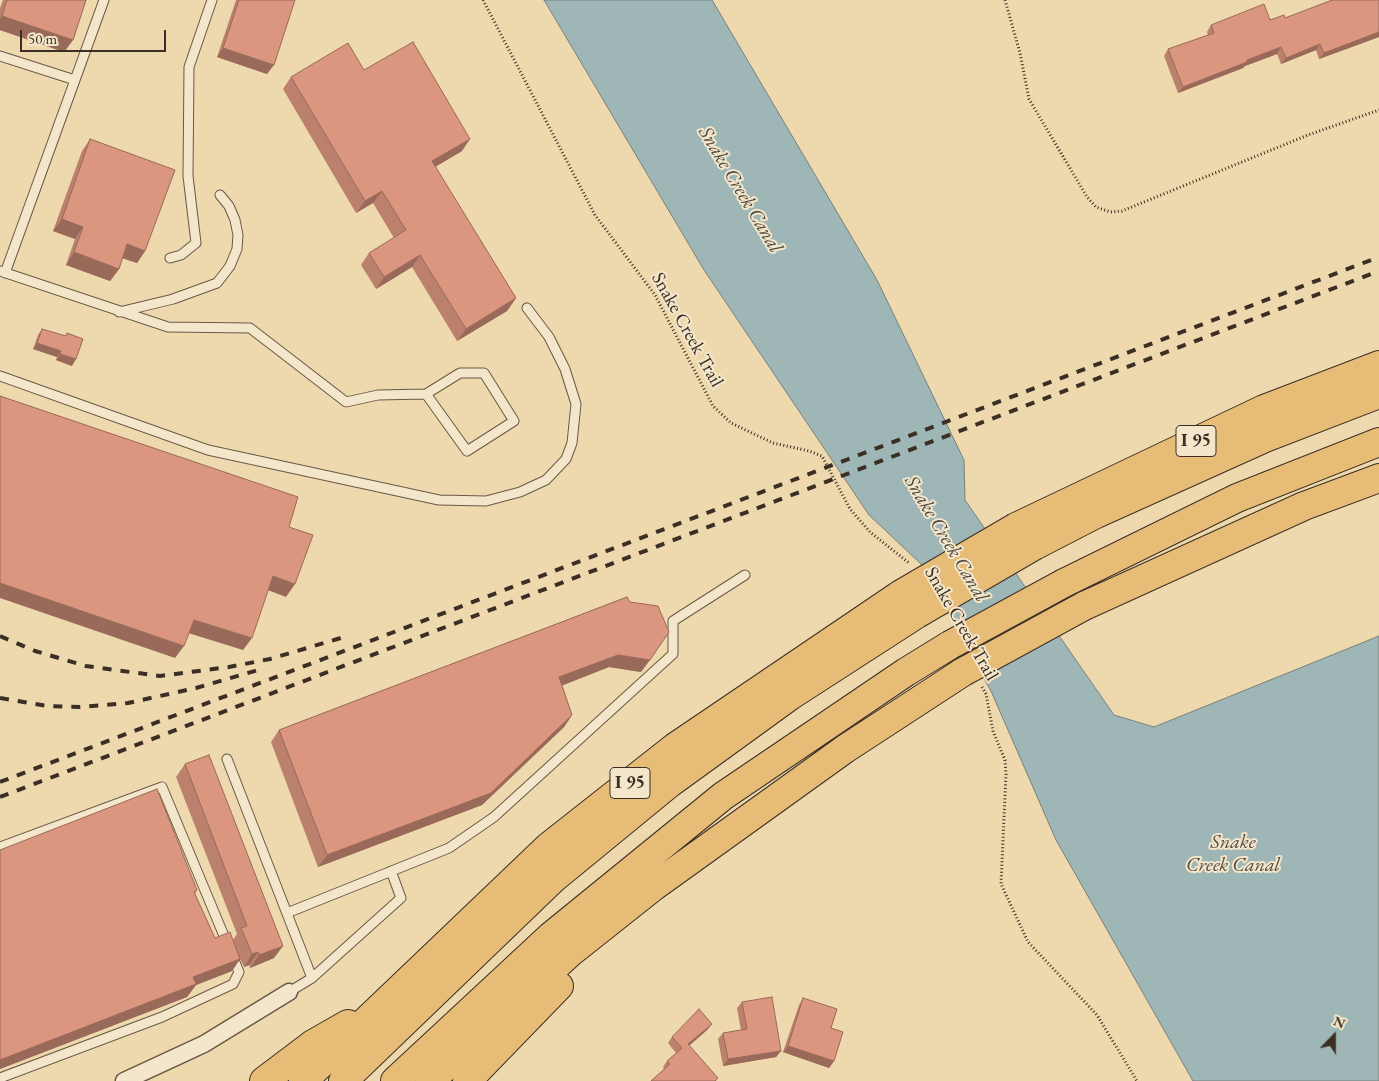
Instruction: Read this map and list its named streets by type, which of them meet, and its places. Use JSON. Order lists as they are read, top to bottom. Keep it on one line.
{"streets":{"highway":["I 95"],"path":["Snake Creek Trail"]},"water":["Snake Creek Canal"],"scale_bar":"50 m","north":"top"}
